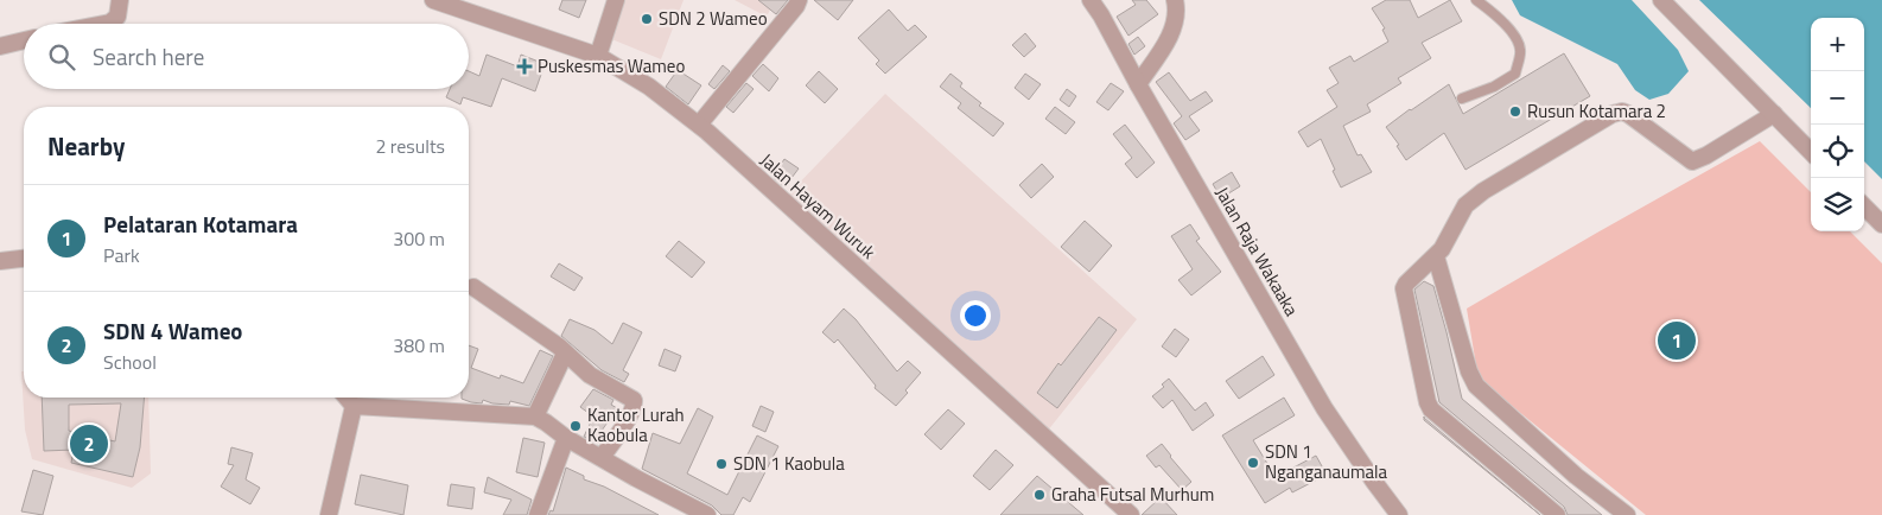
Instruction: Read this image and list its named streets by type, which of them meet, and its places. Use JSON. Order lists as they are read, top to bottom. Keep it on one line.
{"streets":{"street":["Jalan Hayam Wuruk","Jalan Raja Wakaaka"]},"places":{"other":["SDN 2 Wameo","Rusun Kotamara 2","Kantor Lurah Kaobula","SDN 1 Nganganaumala","SDN 1 Kaobula","Graha Futsal Murhum"],"health":["Puskesmas Wameo"]},"page":{"map_buttons":["+","−"],"search":"Search here","heading":["Nearby","2 results"],"list":[{"mark":"1","name":"Pelataran Kotamara","note":"Park","value":"300 m"},{"mark":"2","name":"SDN 4 Wameo","note":"School","value":"380 m"}],"pins":["1","2"]}}
